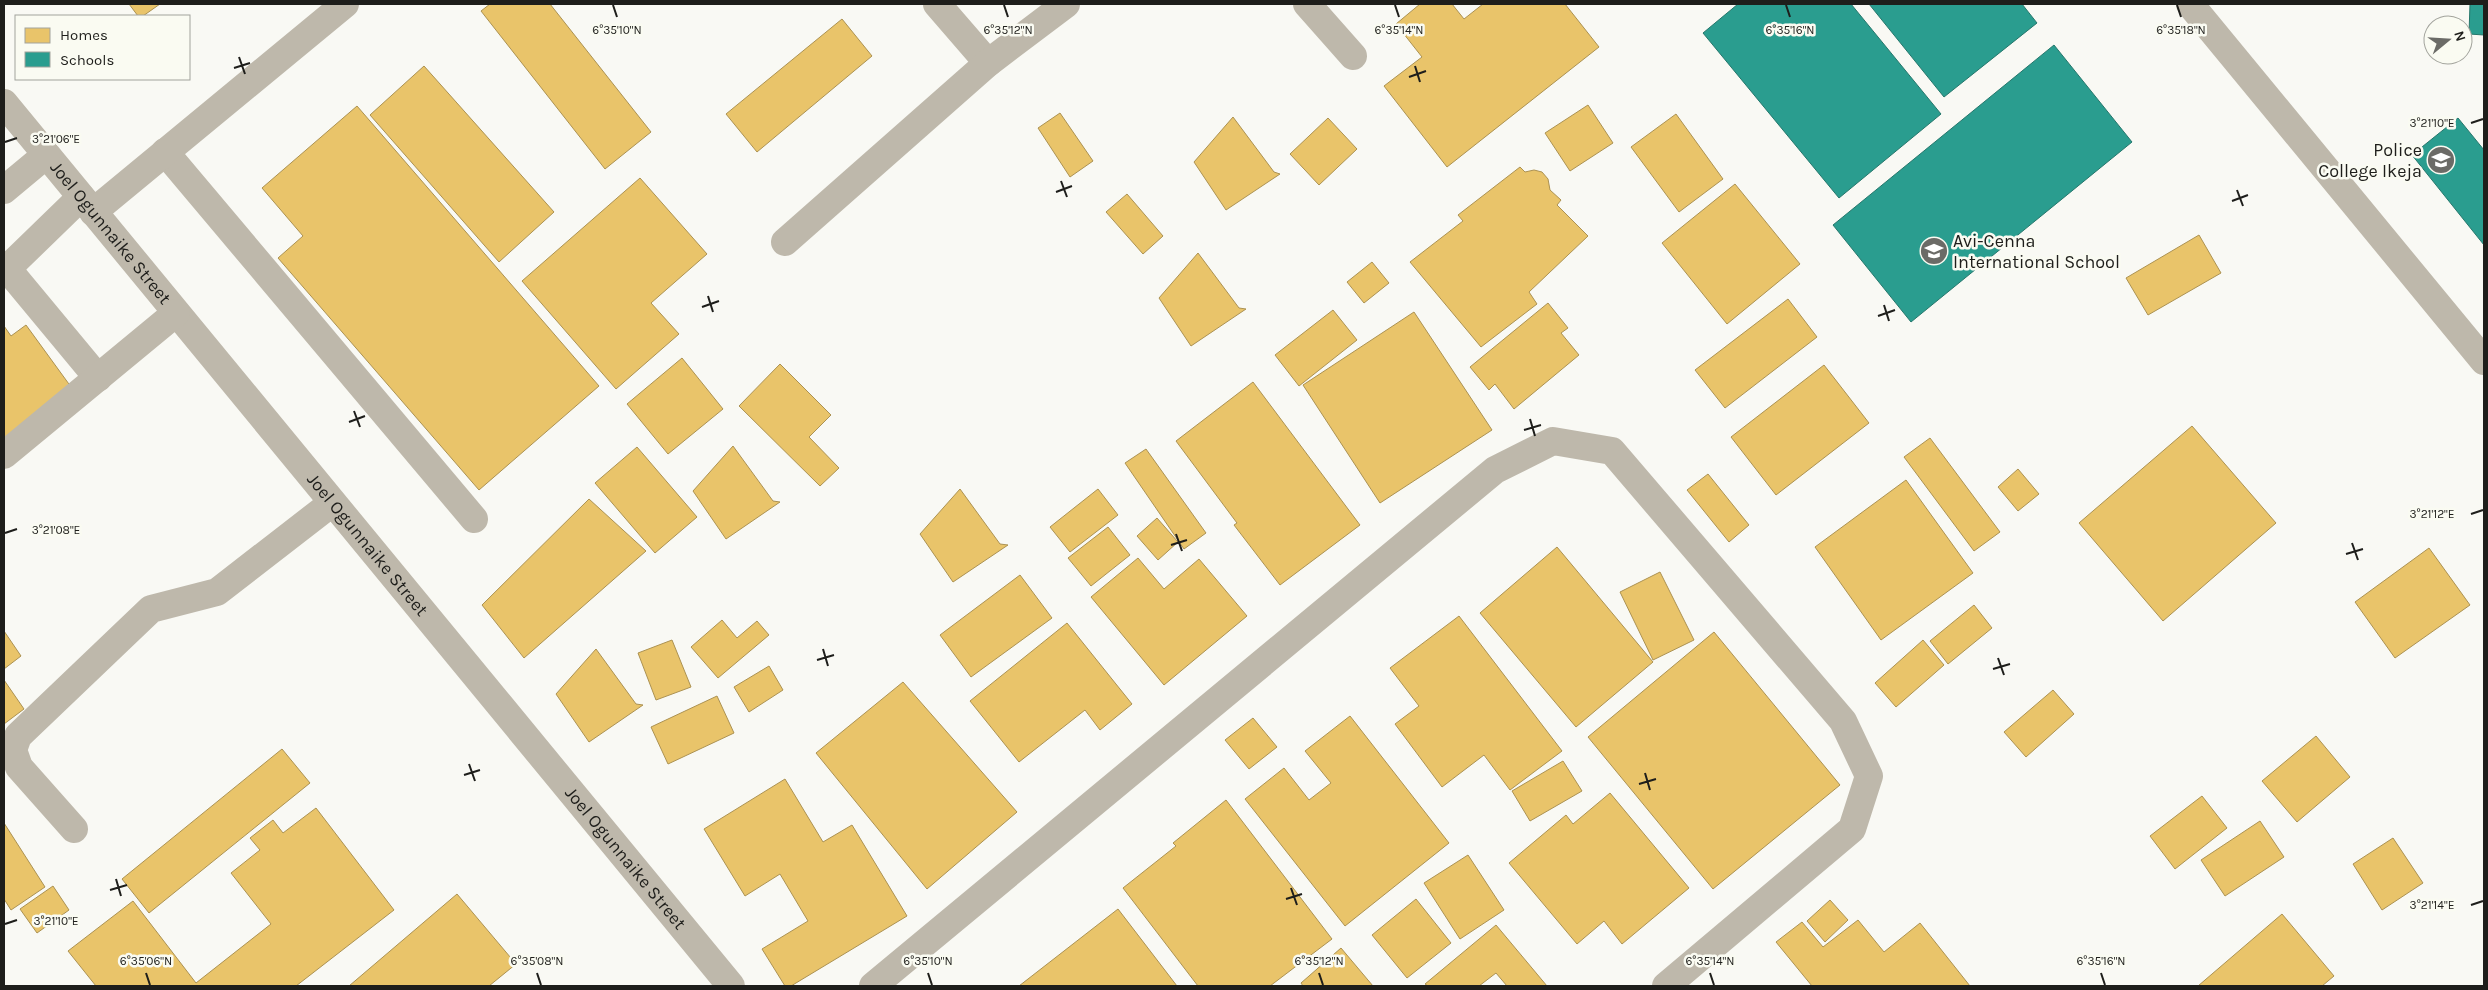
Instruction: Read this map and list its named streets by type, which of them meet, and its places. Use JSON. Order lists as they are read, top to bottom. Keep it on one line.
{"streets":{"street":["Joel Ogunnaike Street"]},"places":{"school or university":["Police College Ikeja","Avi-Cenna International School"]},"legend":["Homes","Schools"],"north":"right","coordinates":["6°35'10\"N","6°35'12\"N","6°35'14\"N","6°35'16\"N","6°35'18\"N","3°21'10\"E","3°21'06\"E","3°21'12\"E","3°21'08\"E","3°21'14\"E","6°35'06\"N","6°35'08\"N"]}
